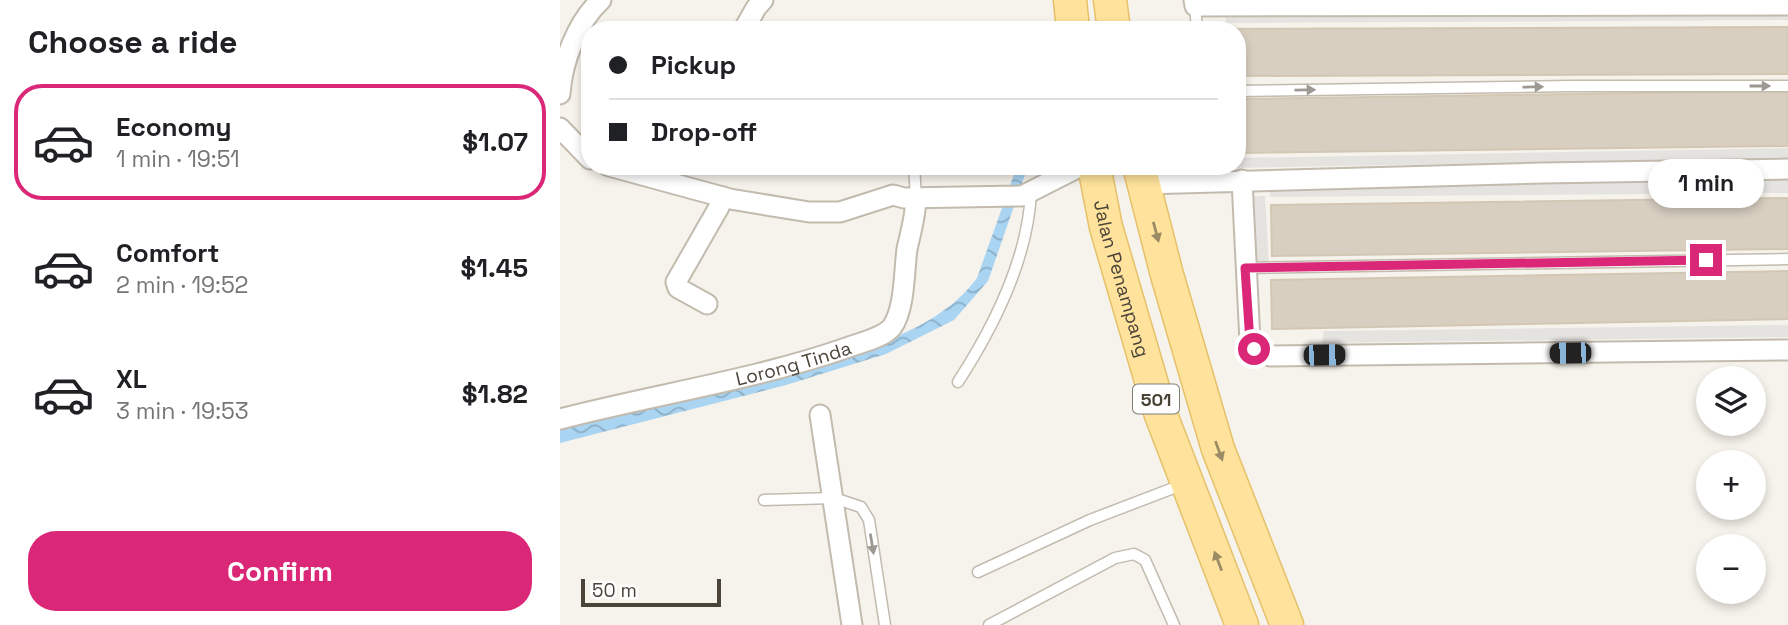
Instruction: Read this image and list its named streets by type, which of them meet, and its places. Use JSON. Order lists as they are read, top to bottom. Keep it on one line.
{"streets":{"main road":["Jalan Penampang","501"],"street":["Lorong Tinda"]},"scale_bar":"50 m","page":{"heading":"Choose a ride","banner":["Pickup","Drop-off"],"list":[{"name":"Economy","note":"1 min · 19:51","value":"$1.07"},{"name":"Comfort","note":"2 min · 19:52","value":"$1.45"},{"name":"XL","note":"3 min · 19:53","value":"$1.82"}],"bubble":"1 min","map_buttons":["+","−"],"buttons":"Confirm","scale":"50 m"}}
